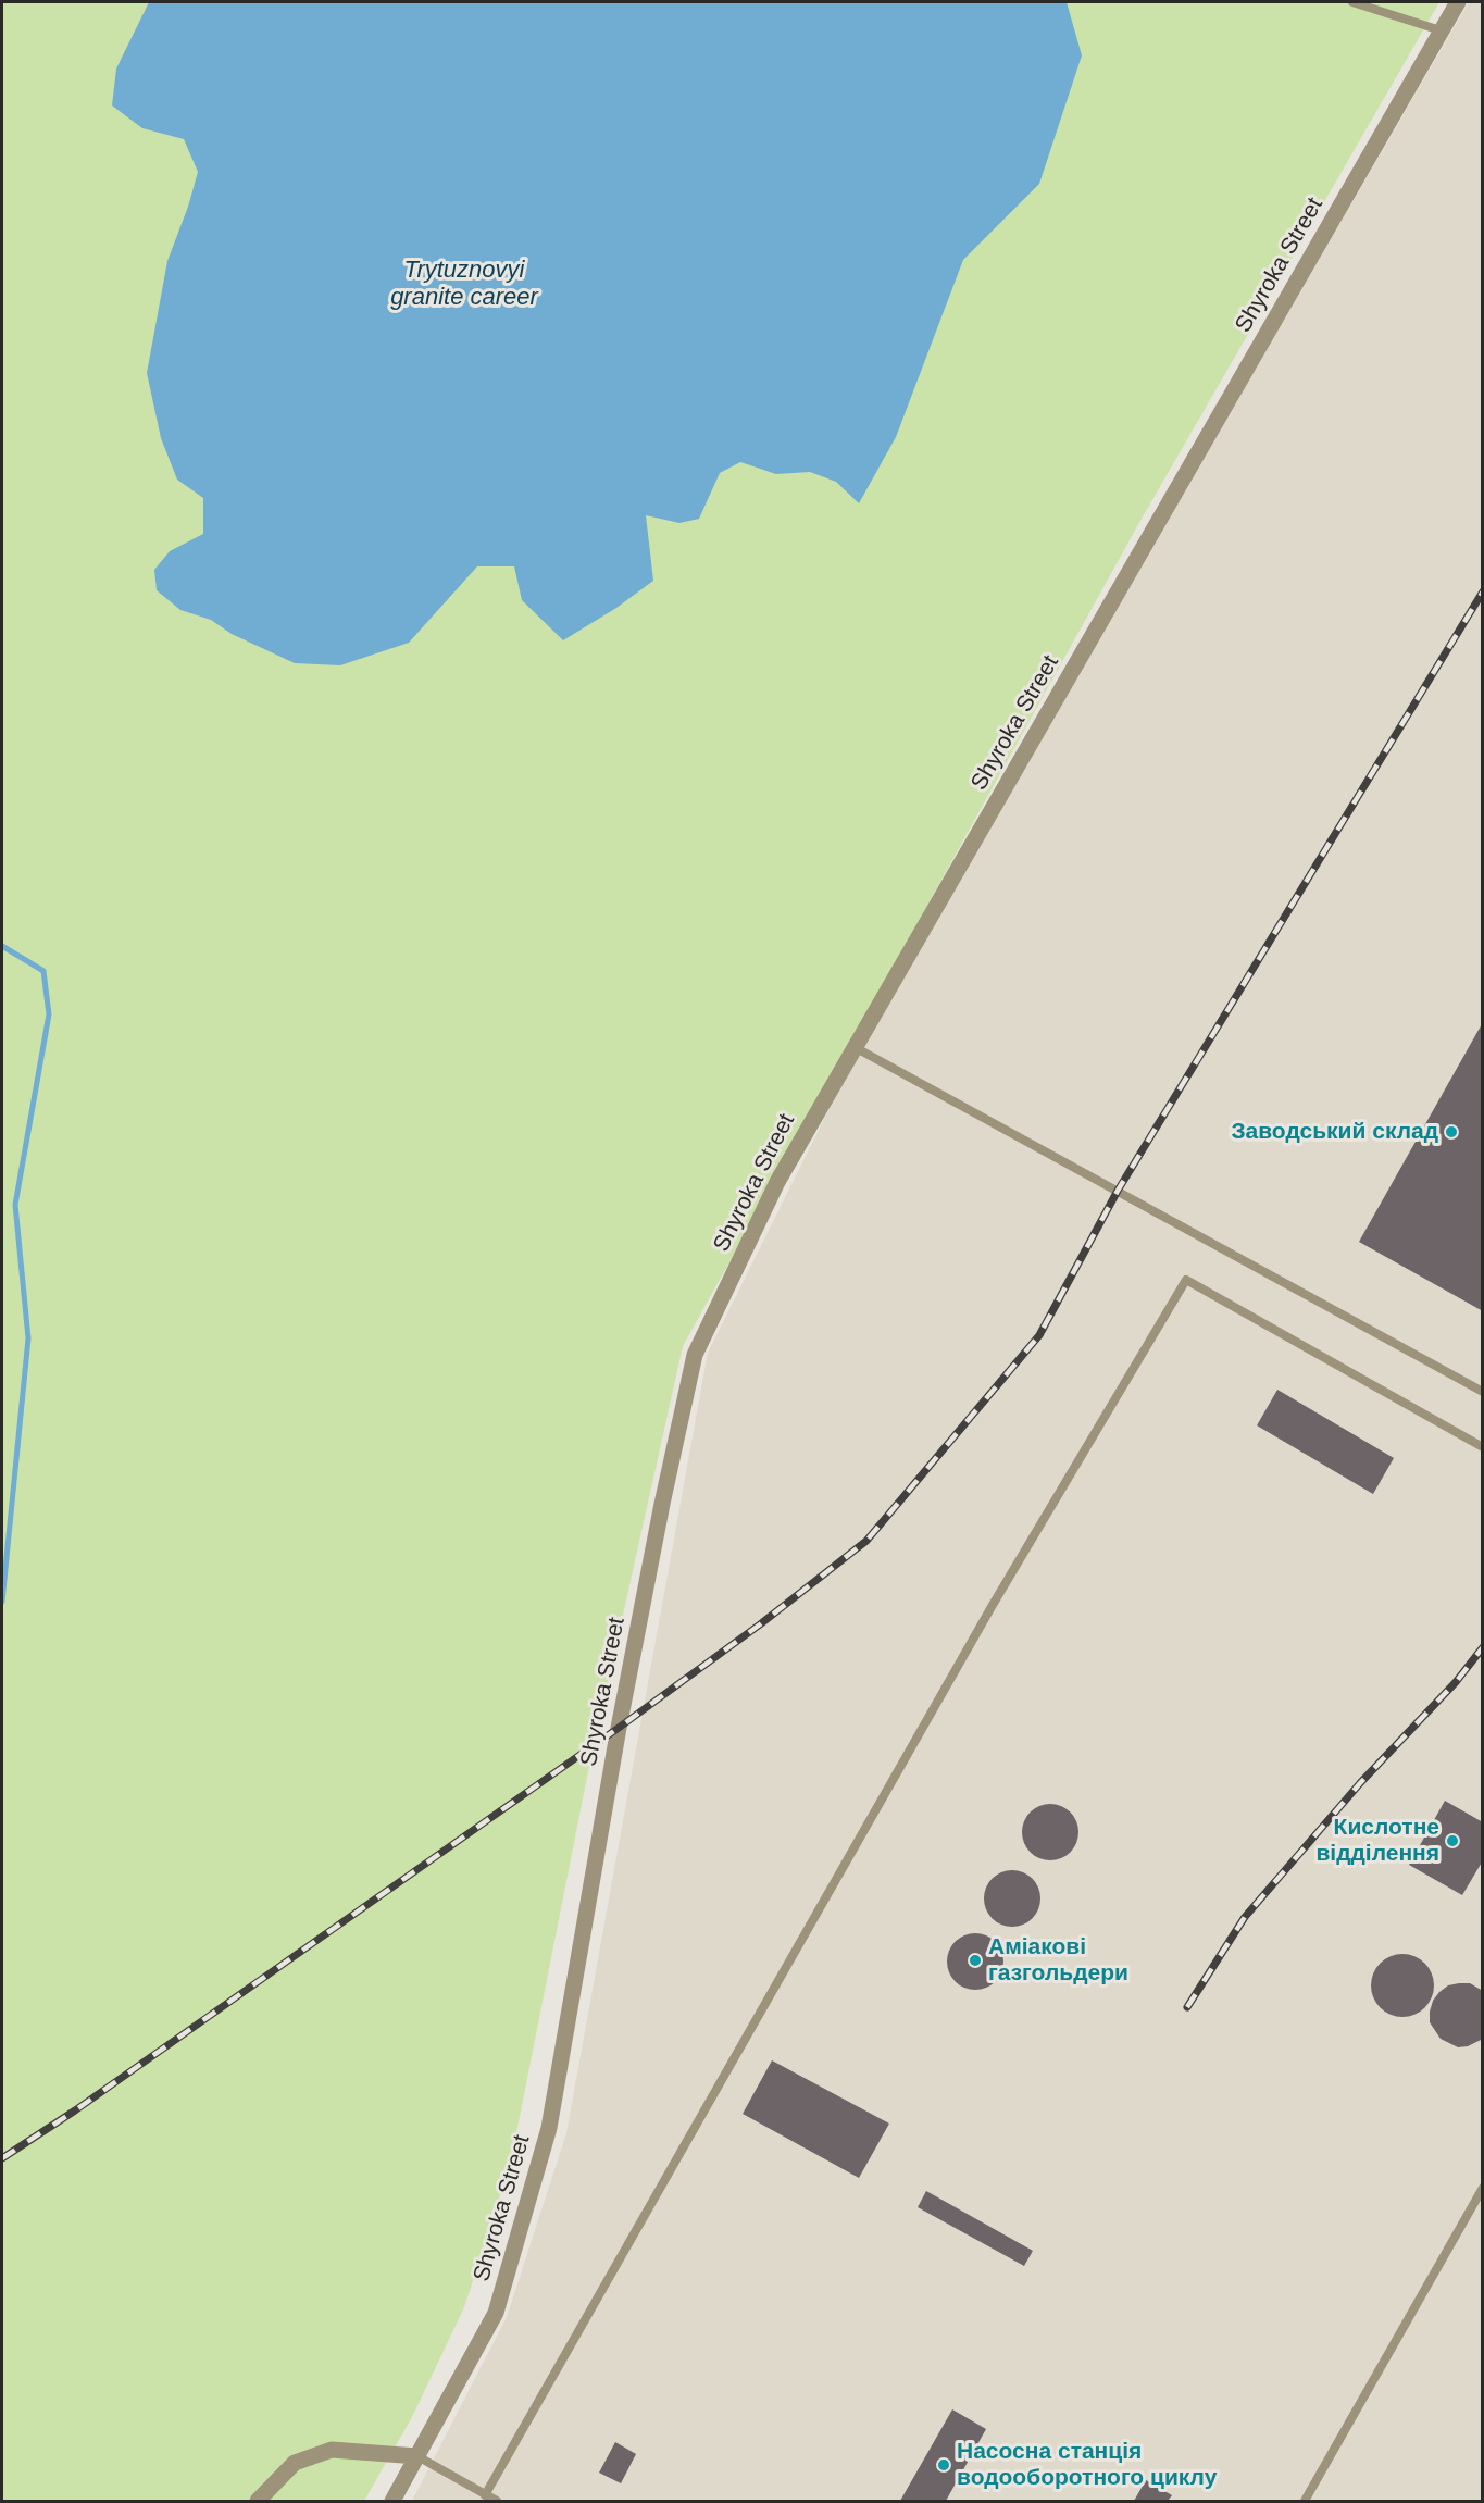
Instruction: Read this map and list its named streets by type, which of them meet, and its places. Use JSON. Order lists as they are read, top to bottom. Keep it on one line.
{"streets":{"street":["Shyroka Street"]},"water":["Trytuznovyi granite career"],"places":["Заводський склад","Кислотне відділення","Аміакові газгольдери","Насосна станція водооборотного циклу"]}
